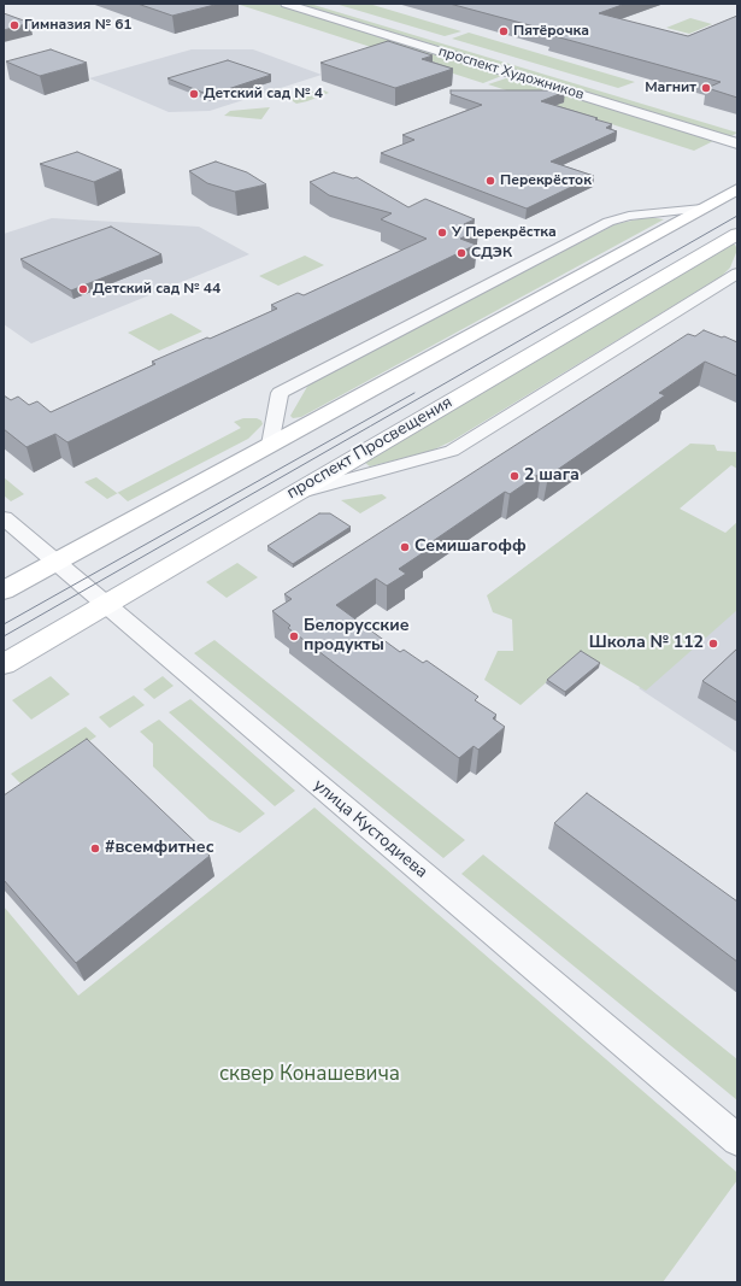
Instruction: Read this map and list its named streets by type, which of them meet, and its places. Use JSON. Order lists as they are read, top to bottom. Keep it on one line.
{"streets":{"main road":["проспект Просвещения"],"street":["проспект Художников","улица Кустодиева"]},"crossings":[["проспект Просвещения","улица Кустодиева"]],"parks":["сквер Конашевича"],"places":["Гимназия № 61","Пятёрочка","Магнит","Детский сад № 4","Перекрёсток","У Перекрёстка","СДЭК","Детский сад № 44","2 шага","Семишагофф","Белорусские продукты","Школа № 112","#всемфитнес"]}
